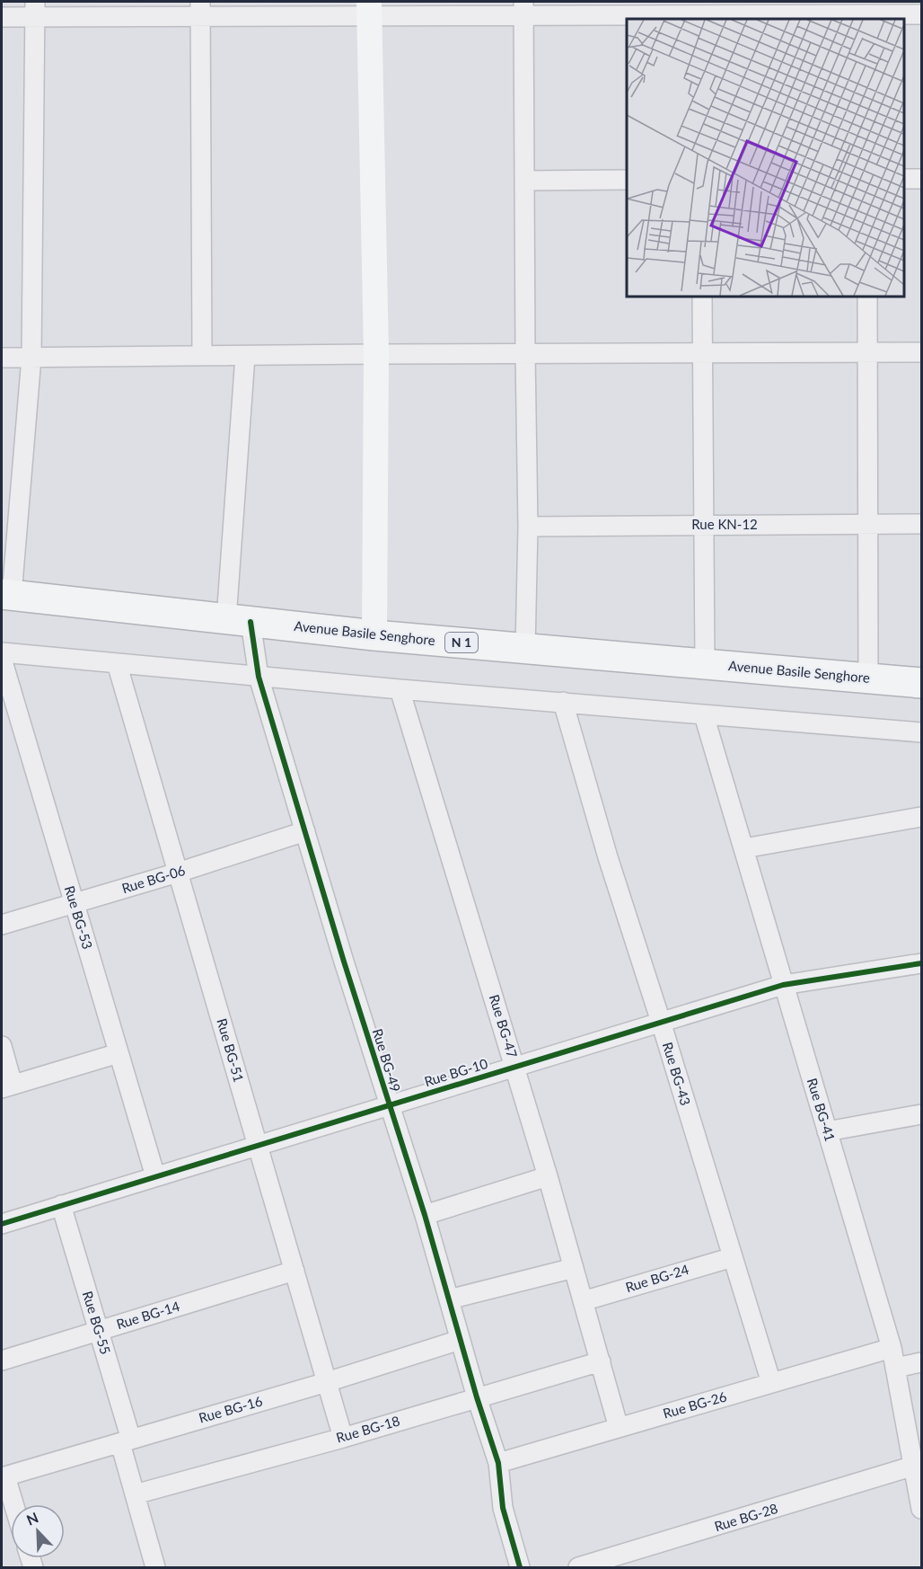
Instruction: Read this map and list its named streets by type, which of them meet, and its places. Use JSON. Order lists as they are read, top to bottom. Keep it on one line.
{"streets":{"highway":["Avenue Basile Senghore","N 1"],"street":["Rue KN-12","Rue BG-06","Rue BG-53","Rue BG-47","Rue BG-51","Rue BG-49","Rue BG-10","Rue BG-43","Rue BG-41","Rue BG-24","Rue BG-14","Rue BG-55","Rue BG-26","Rue BG-16","Rue BG-18","Rue BG-28"]},"crossings":[["Avenue Basile Senghore","Rue BG-49"],["Rue BG-06","Rue BG-53"],["Rue BG-06","Rue BG-51"],["Rue BG-06","Rue BG-49"],["Rue BG-53","Rue BG-10"],["Rue BG-47","Rue BG-10"],["Rue BG-47","Rue BG-24"],["Rue BG-47","Rue BG-26"],["Rue BG-47","Rue BG-18"],["Rue BG-51","Rue BG-10"],["Rue BG-51","Rue BG-14"],["Rue BG-51","Rue BG-16"],["Rue BG-51","Rue BG-18"],["Rue BG-49","Rue BG-10"],["Rue BG-49","Rue BG-26"],["Rue BG-49","Rue BG-16"],["Rue BG-49","Rue BG-18"],["Rue BG-10","Rue BG-43"],["Rue BG-10","Rue BG-41"],["Rue BG-10","Rue BG-55"],["Rue BG-43","Rue BG-24"],["Rue BG-43","Rue BG-26"],["Rue BG-41","Rue BG-26"],["Rue BG-41","Rue BG-28"],["Rue BG-14","Rue BG-55"],["Rue BG-55","Rue BG-16"],["Rue BG-55","Rue BG-18"]],"north":"top left"}
